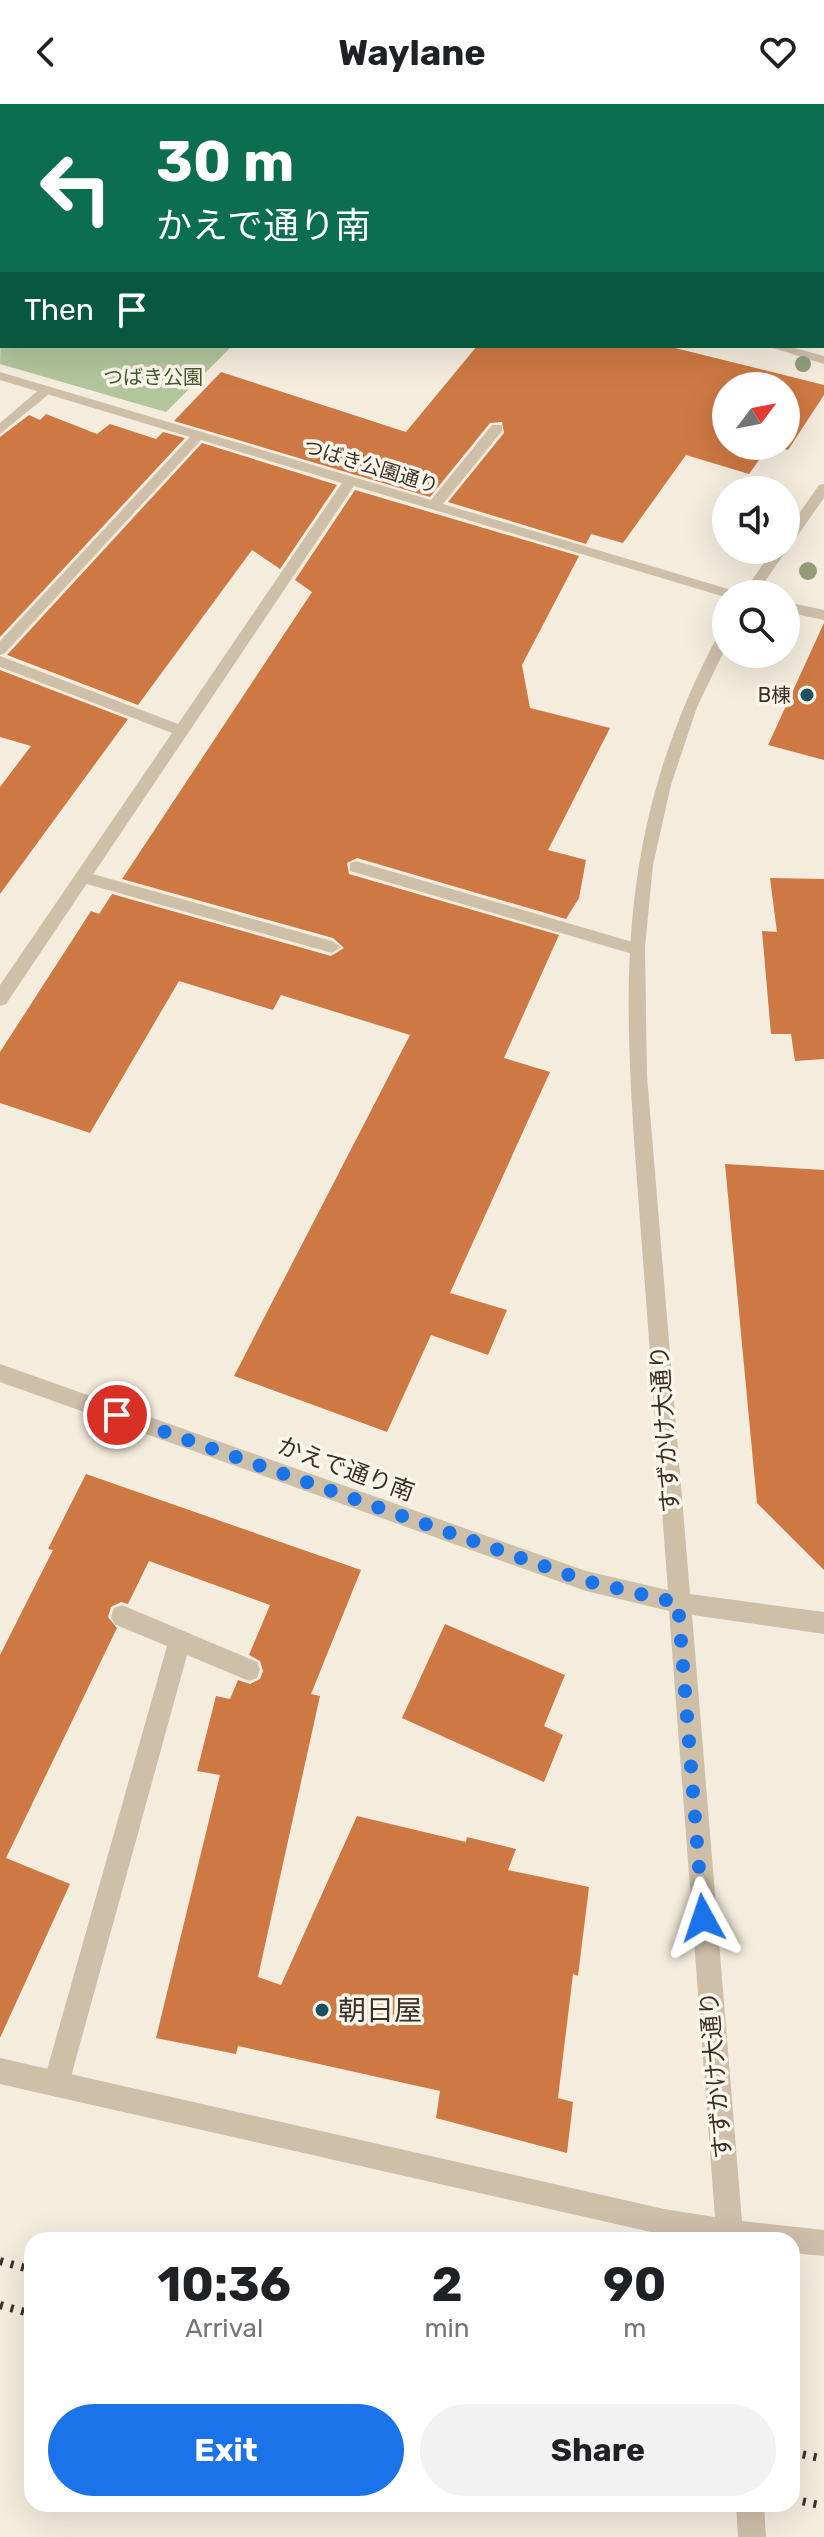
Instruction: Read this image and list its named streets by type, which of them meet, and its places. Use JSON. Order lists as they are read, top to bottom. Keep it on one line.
{"streets":{"street":["つばき公園通り","すずかけ大通り","かえで通り南"]},"crossings":[["すずかけ大通り","かえで通り南"]],"parks":["つばき公園"],"places":["B棟","朝日屋"],"north":"top right","page":{"header":"Waylane","turn":["30 m","かえで通り南"],"then":"Then","eta":["10:36","Arrival","2","min","90","m"],"buttons":["Exit","Share"]}}
